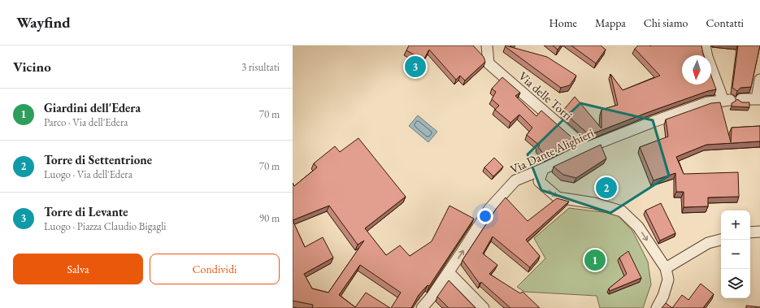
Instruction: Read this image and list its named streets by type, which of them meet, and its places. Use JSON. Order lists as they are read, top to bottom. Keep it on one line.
{"streets":{"street":["Via delle Torri","Via Dante Alighieri"]},"crossings":[["Via delle Torri","Via Dante Alighieri"]],"north":"bottom","page":{"header":"Wayfind","nav":["Home","Mappa","Chi siamo","Contatti"],"heading":["Vicino","3 risultati"],"pins":["3","2","1"],"list":[{"mark":"1","name":"Giardini dell'Edera","note":"Parco · Via dell'Edera","value":"70 m"},{"mark":"2","name":"Torre di Settentrione","note":"Luogo · Via dell'Edera","value":"70 m"},{"mark":"3","name":"Torre di Levante","note":"Luogo · Piazza Claudio Bigagli","value":"90 m"}],"map_buttons":["+","−"],"buttons":["Salva","Condividi"]}}
